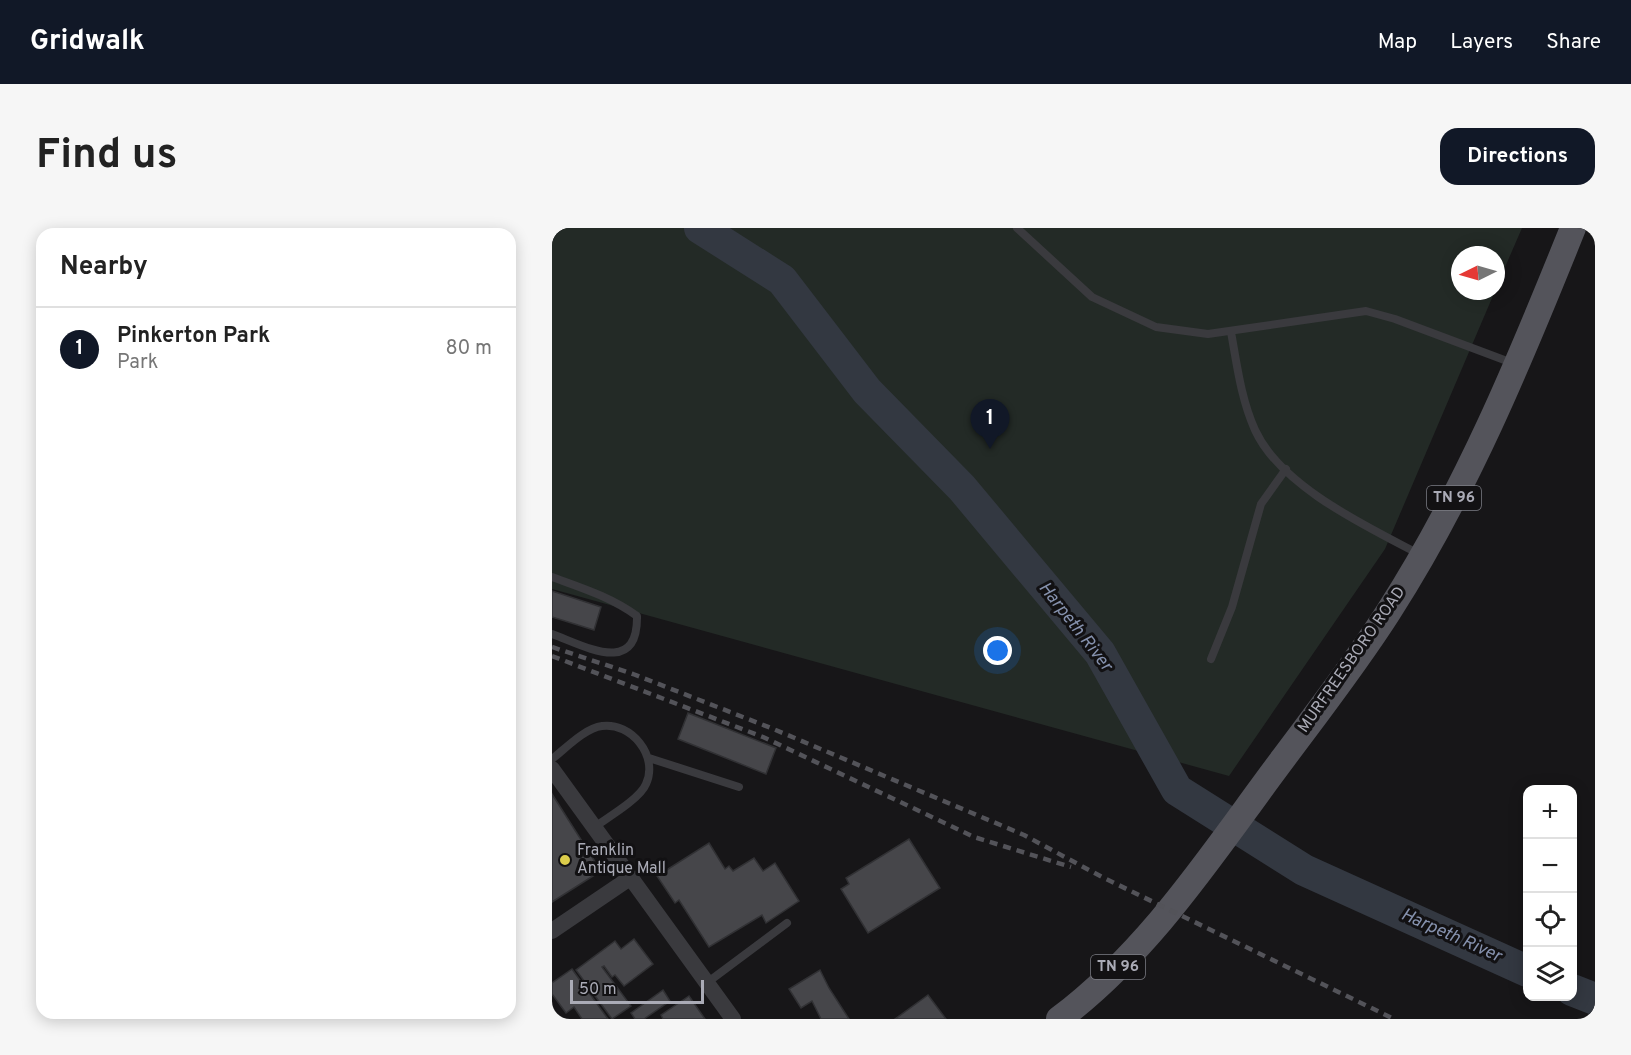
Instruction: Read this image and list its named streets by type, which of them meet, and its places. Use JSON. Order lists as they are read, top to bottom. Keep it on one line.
{"streets":{"main road":["TN 96","MURFREESBORO ROAD"]},"water":["Harpeth River"],"places":["Franklin Antique Mall"],"scale_bar":"50 m","north":"left","page":{"header":"Gridwalk","nav":["Map","Layers","Share"],"buttons":"Directions","title":"Find us","heading":"Nearby","list":[{"mark":"1","name":"Pinkerton Park","note":"Park","value":"80 m"}],"pins":"1","map_buttons":["+","−"],"scale":"50 m"}}
